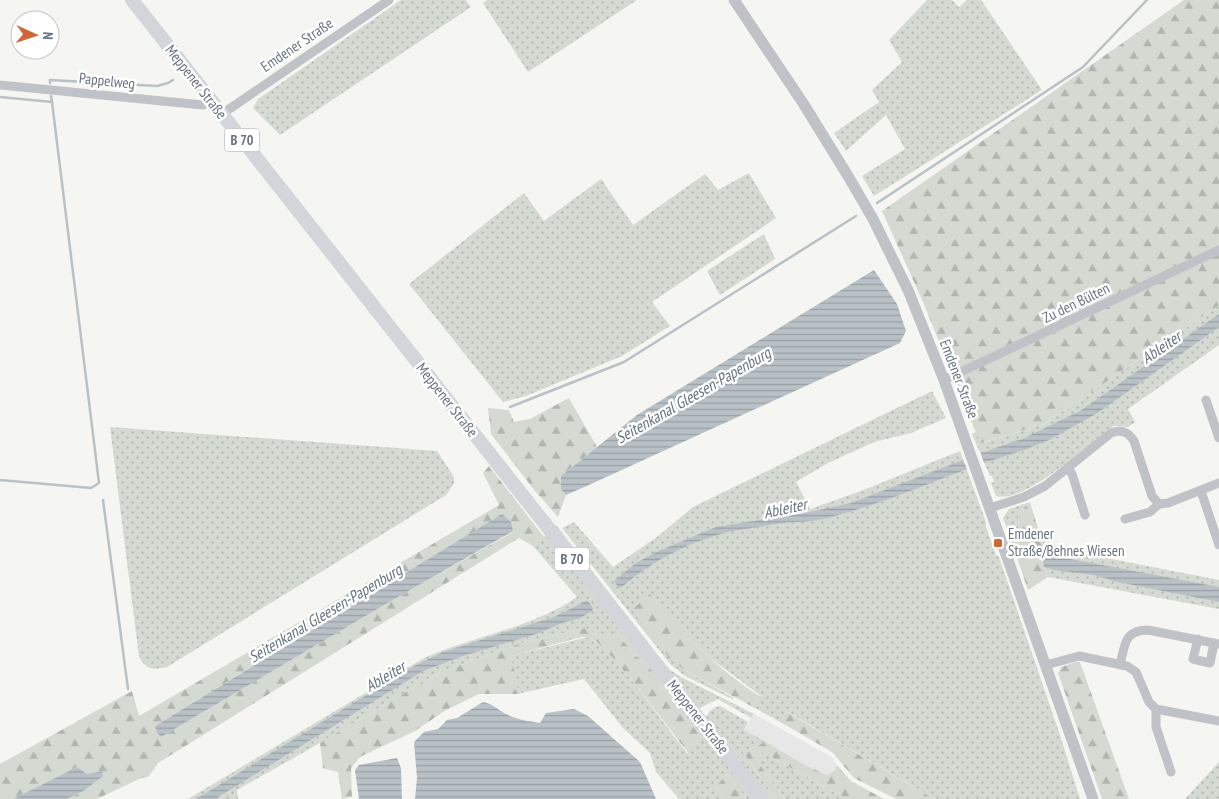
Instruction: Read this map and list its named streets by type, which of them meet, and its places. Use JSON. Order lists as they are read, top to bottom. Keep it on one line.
{"streets":{"main road":["Meppener Straße","B 70"],"street":["Emdener Straße","Pappelweg","Zu den Bülten"]},"crossings":[["Emdener Straße","Meppener Straße"],["Emdener Straße","Zu den Bülten"],["Pappelweg","Meppener Straße"]],"water":["Ableiter","Seitenkanal Gleesen-Papenburg"],"places":{"transit":["Emdener Straße/Behnes Wiesen"]},"north":"right"}
